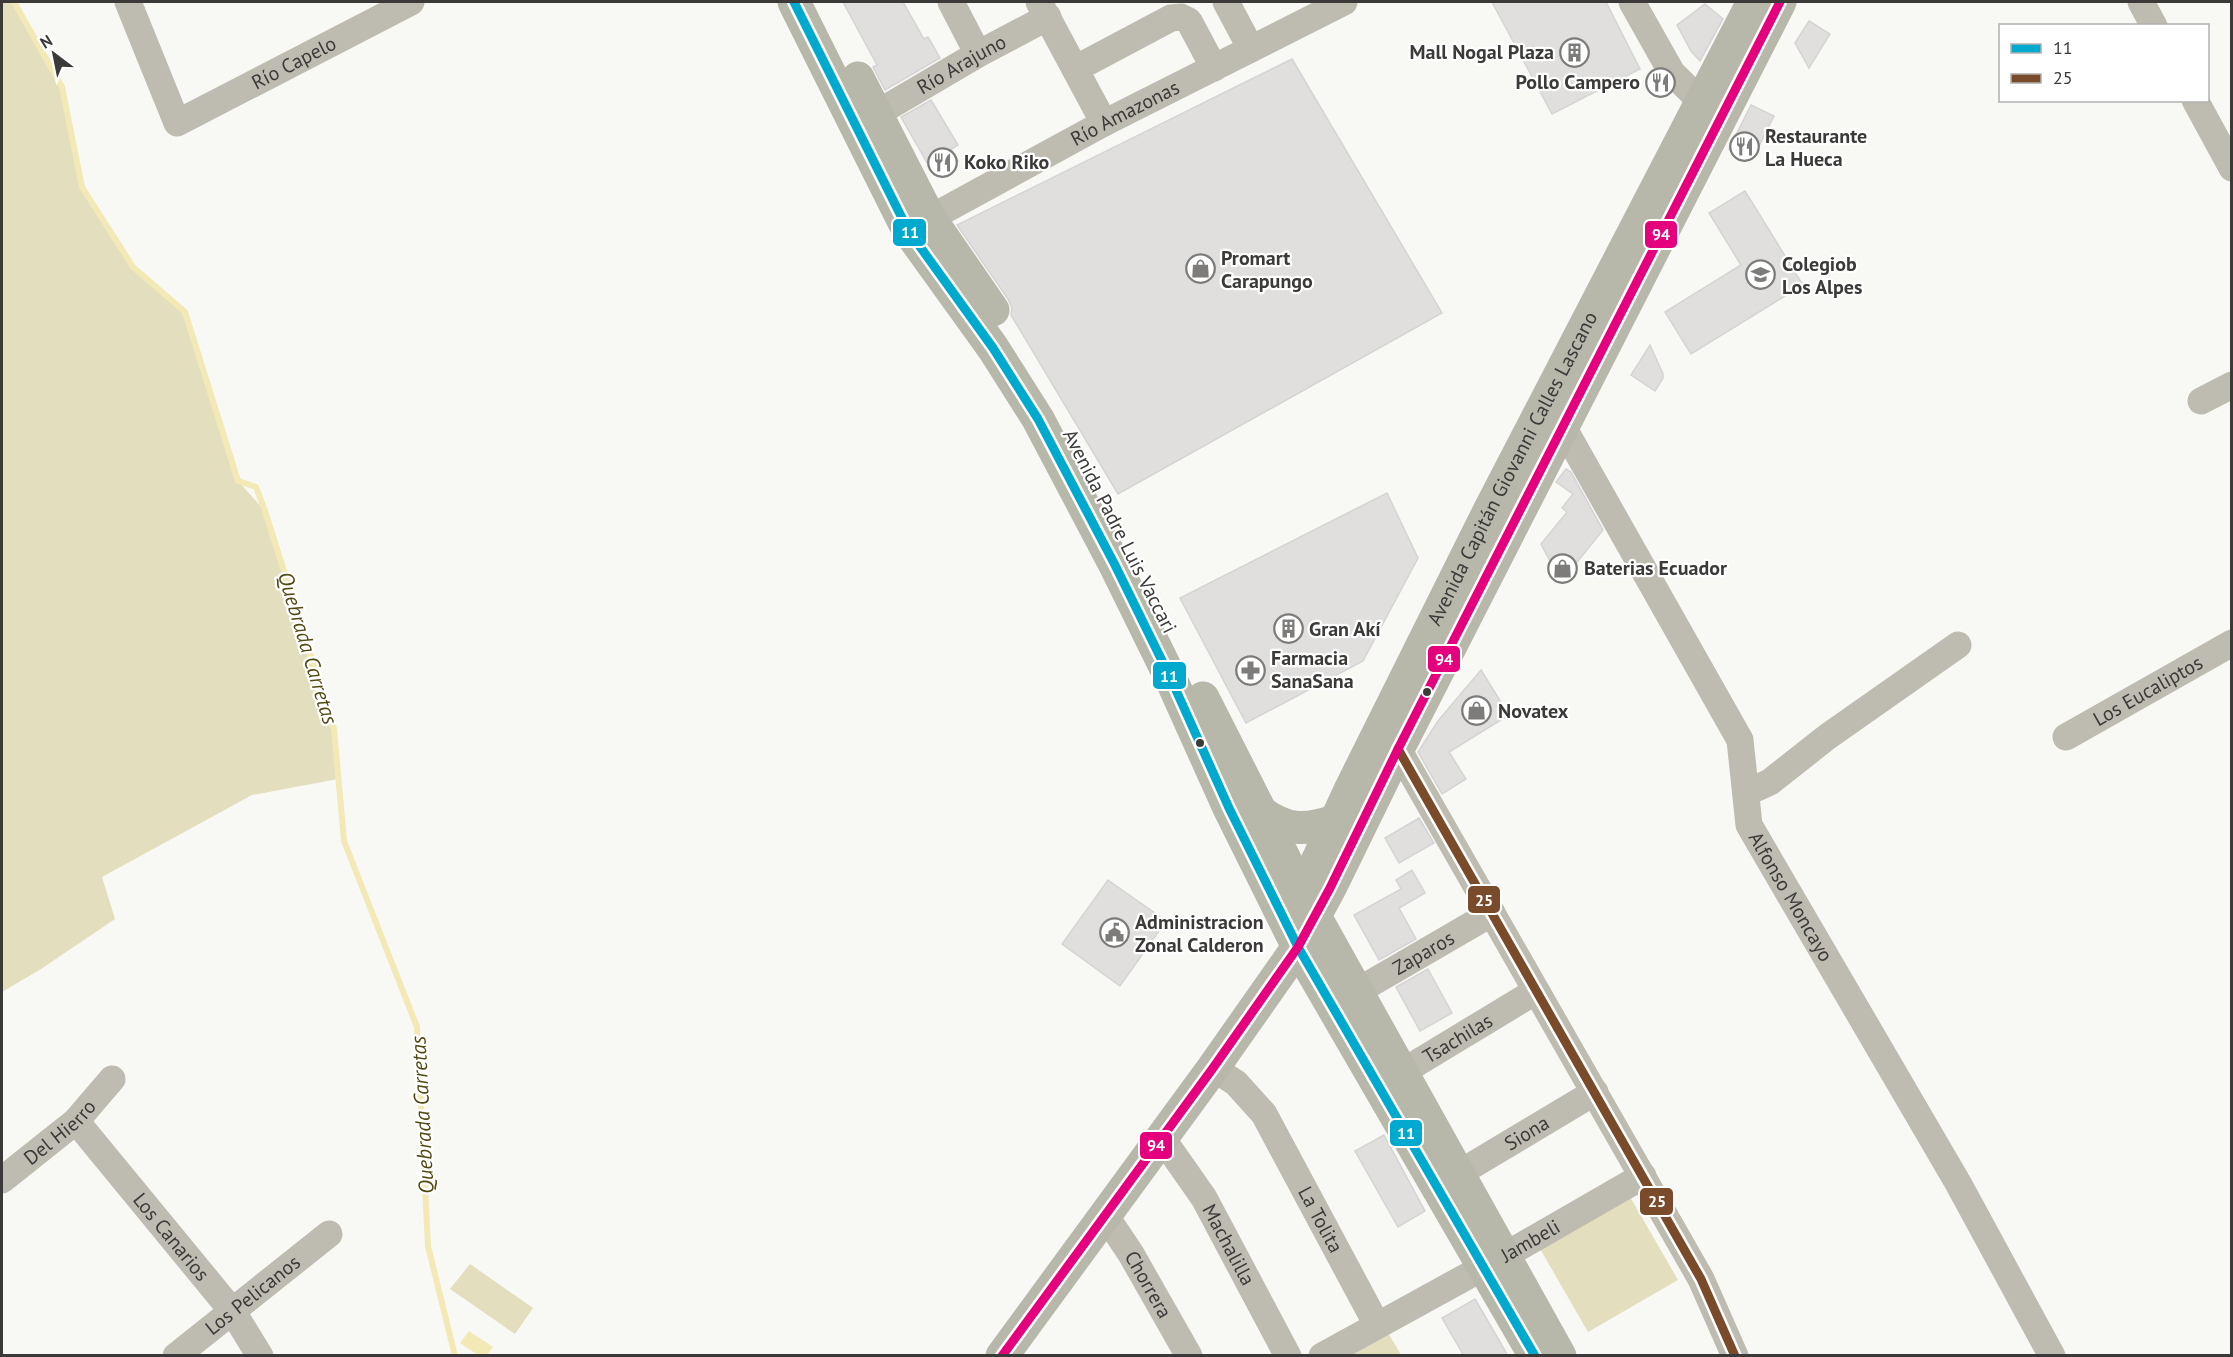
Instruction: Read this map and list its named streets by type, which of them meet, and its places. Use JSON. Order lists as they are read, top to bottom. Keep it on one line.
{"streets":{"main road":["Avenida Capitán Giovanni Calles Lascano","Avenida Padre Luis Vaccari"],"street":["Río Capelo","Río Arajuno","Río Amazonas","Los Eucaliptos","Alfonso Moncayo","Zaparos","Tsachilas","Del Hierro","Siona","La Tolita","Los Canarios","Jambeli","Machalilla","Chorrera","Los Pelicanos"]},"crossings":[["Río Arajuno","Avenida Padre Luis Vaccari"],["Río Amazonas","Avenida Padre Luis Vaccari"],["Avenida Capitán Giovanni Calles Lascano","Avenida Padre Luis Vaccari"],["Avenida Capitán Giovanni Calles Lascano","Alfonso Moncayo"],["Avenida Capitán Giovanni Calles Lascano","La Tolita"],["Avenida Capitán Giovanni Calles Lascano","Machalilla"],["Avenida Capitán Giovanni Calles Lascano","Chorrera"],["Avenida Padre Luis Vaccari","Zaparos"],["Avenida Padre Luis Vaccari","Tsachilas"],["Avenida Padre Luis Vaccari","Siona"],["Avenida Padre Luis Vaccari","Jambeli"],["Del Hierro","Los Canarios"],["La Tolita","Jambeli"],["Los Canarios","Los Pelicanos"]],"water":["Quebrada Carretas"],"places":{"building":["Mall Nogal Plaza","Gran Akí"],"restaurant":["Pollo Campero","Restaurante La Hueca","Koko Riko"],"shop":["Promart Carapungo","Baterias Ecuador","Novatex"],"school or university":["Colegiob Los Alpes"],"pharmacy":["Farmacia SanaSana"],"public building":["Administracion Zonal Calderon"]},"lines":["transit line 11","transit line 94","transit line 25"],"legend":["11","25"],"north":"top left"}
